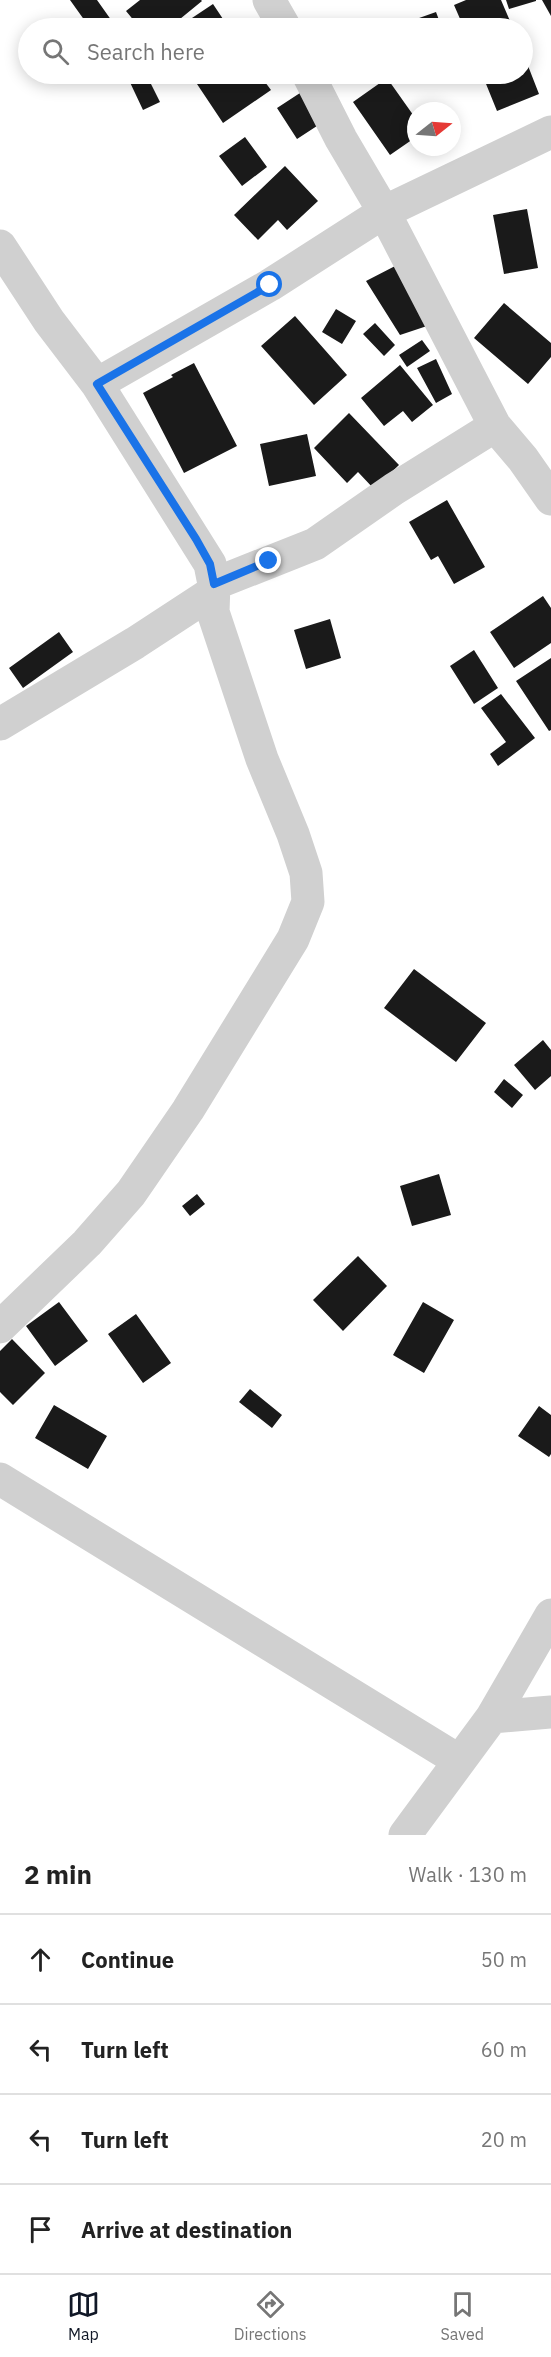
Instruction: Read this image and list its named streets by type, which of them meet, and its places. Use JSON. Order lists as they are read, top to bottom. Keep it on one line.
{"north":"right","page":{"search":"Search here","heading":["2 min","Walk · 130 m"],"list":[["Continue","50 m"],["Turn left","60 m"],["Turn left","20 m"],"Arrive at destination"],"nav":["Map","Directions","Saved"]}}
